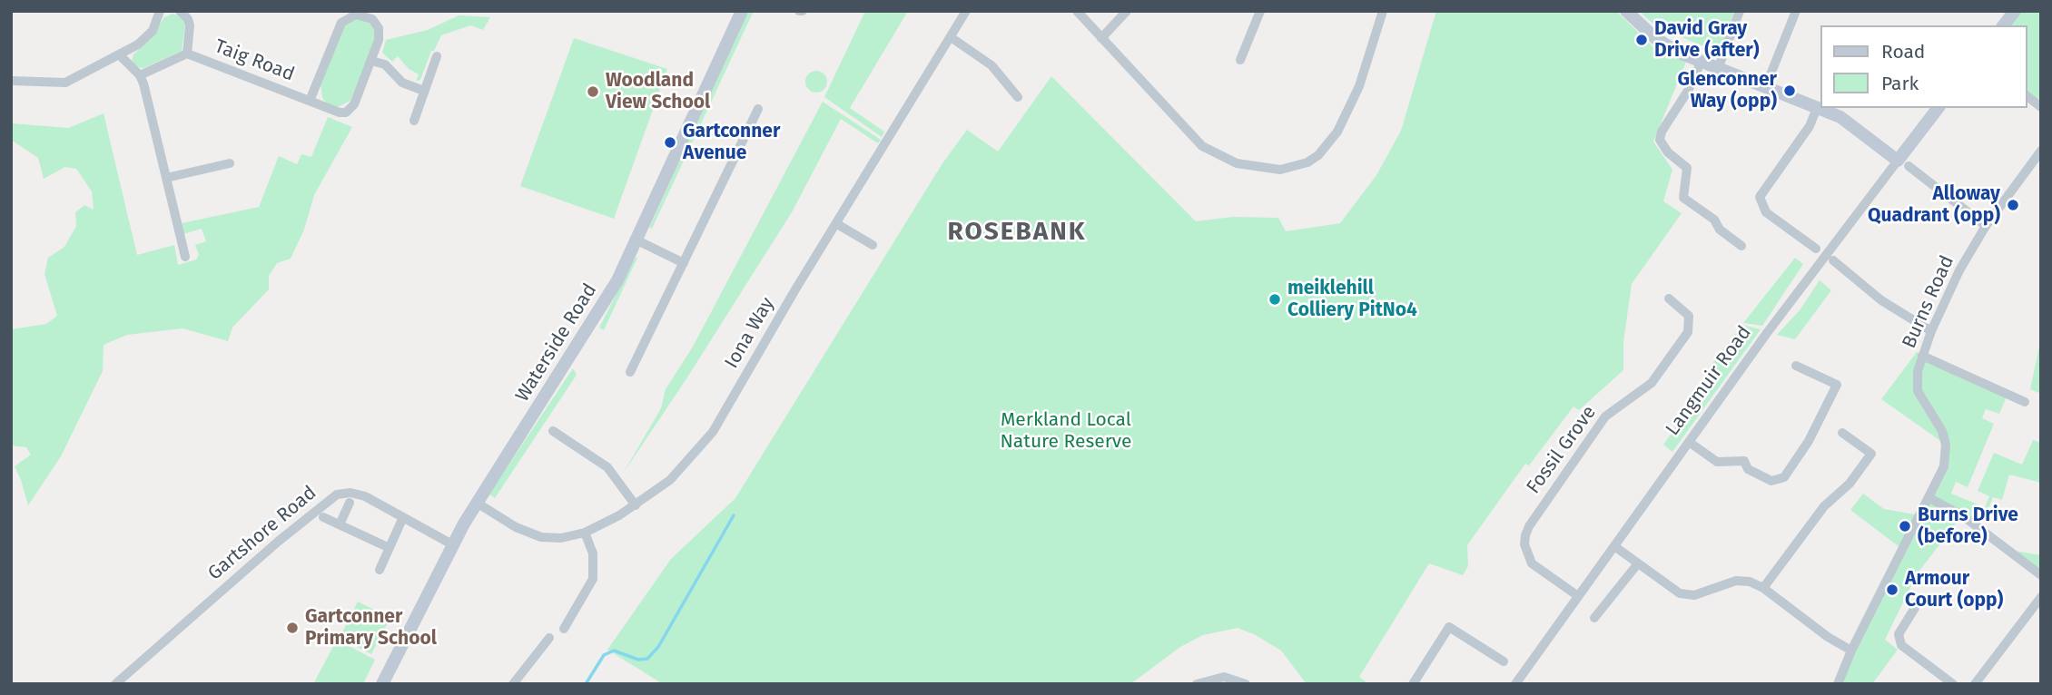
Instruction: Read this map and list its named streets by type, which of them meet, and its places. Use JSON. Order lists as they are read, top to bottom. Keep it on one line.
{"streets":{"main road":["Waterside Road","Langmuir Road"],"street":["Taig Road","Burns Road","Iona Way","Fossil Grove","Gartshore Road"]},"crossings":[["Iona Way","Waterside Road"],["Waterside Road","Gartshore Road"],["Langmuir Road","Fossil Grove"]],"districts":["ROSEBANK"],"parks":["Merkland Local Nature Reserve"],"places":["David Gray Drive (after)","Glenconner Way (opp)","Woodland View School","Gartconner Avenue","Alloway Quadrant (opp)","meiklehill Colliery PitNo4","Burns Drive (before)","Armour Court (opp)","Gartconner Primary School"],"legend":["Road","Park"]}
